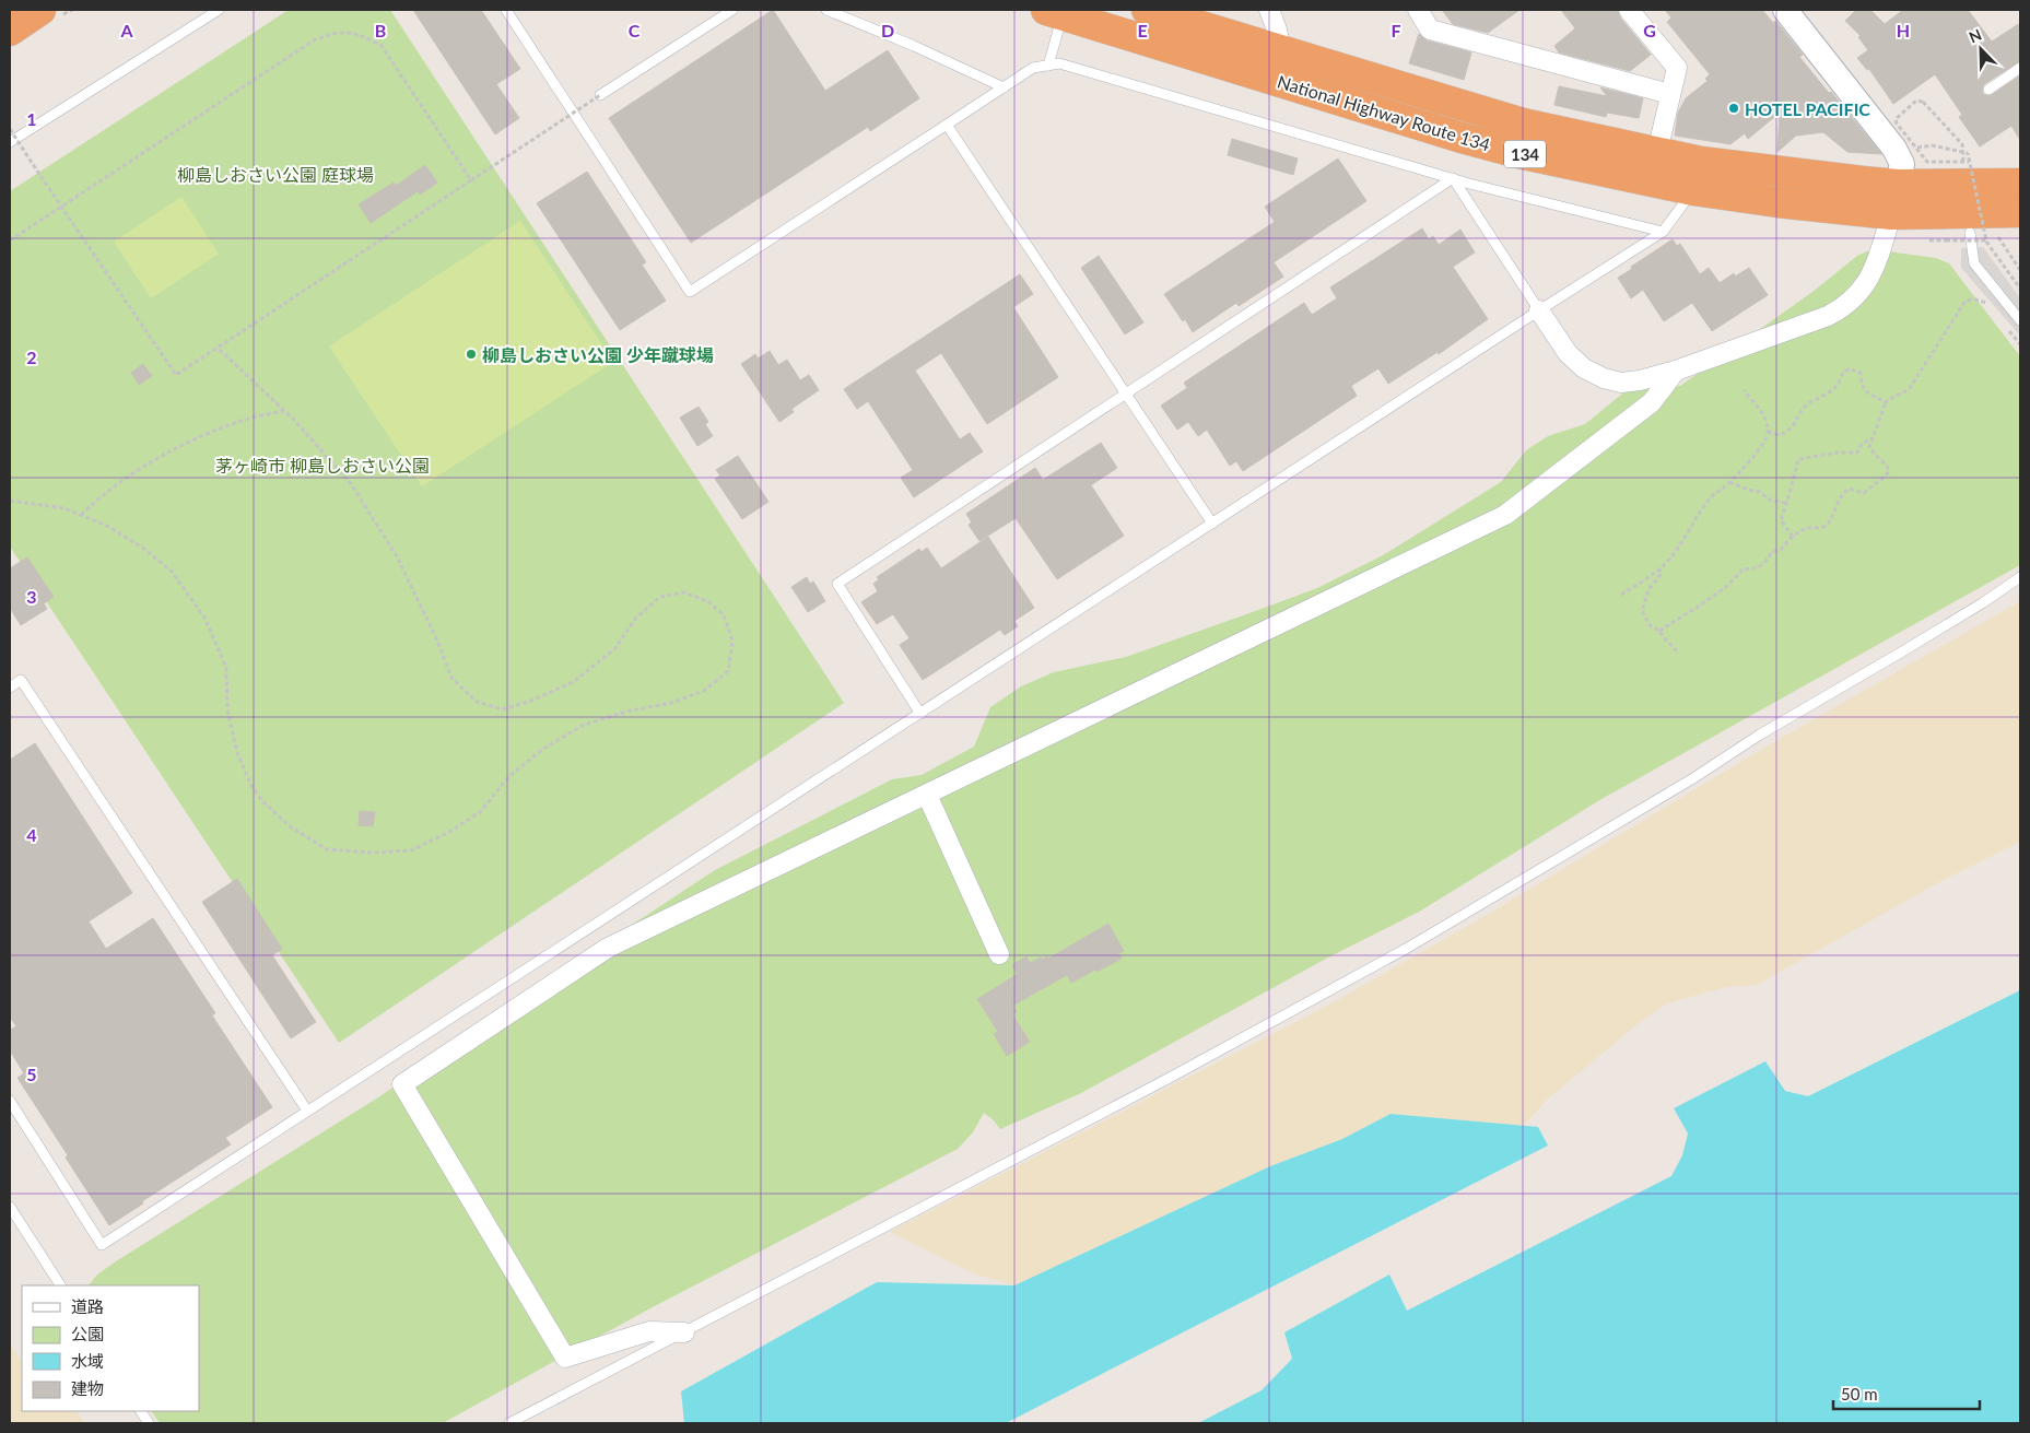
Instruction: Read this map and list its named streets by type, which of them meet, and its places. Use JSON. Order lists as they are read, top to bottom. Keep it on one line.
{"streets":{"highway":["National Highway Route 134","134"]},"parks":["柳島しおさい公園 庭球場","茅ヶ崎市 柳島しおさい公園"],"places":["HOTEL PACIFIC","柳島しおさい公園 少年蹴球場"],"legend":["道路","公園","水域","建物"],"scale_bar":"50 m","north":"top left","grid":{"columns":["A","B","C","D","E","F","G","H"],"rows":["1","2","3","4","5"]}}
